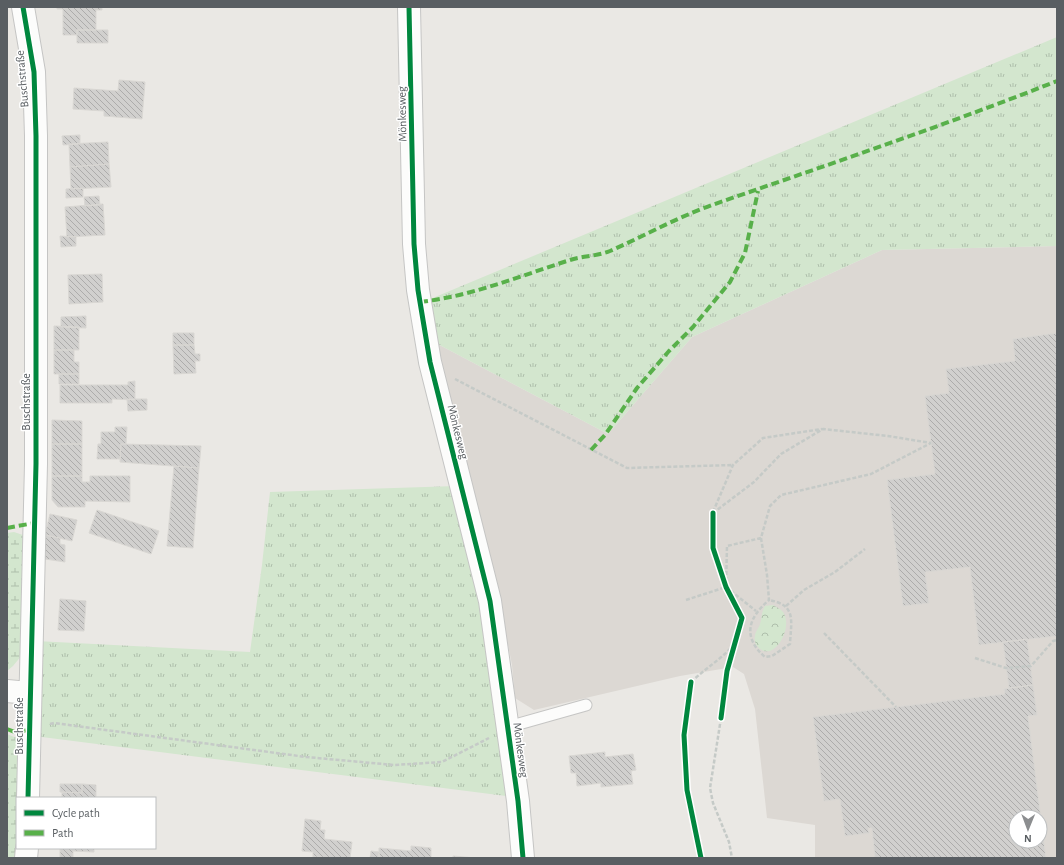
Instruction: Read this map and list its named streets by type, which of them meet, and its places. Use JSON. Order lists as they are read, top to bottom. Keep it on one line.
{"streets":{"street":["Buschstraße","Mönkesweg"]},"legend":["Cycle path","Path"],"north":"bottom"}
